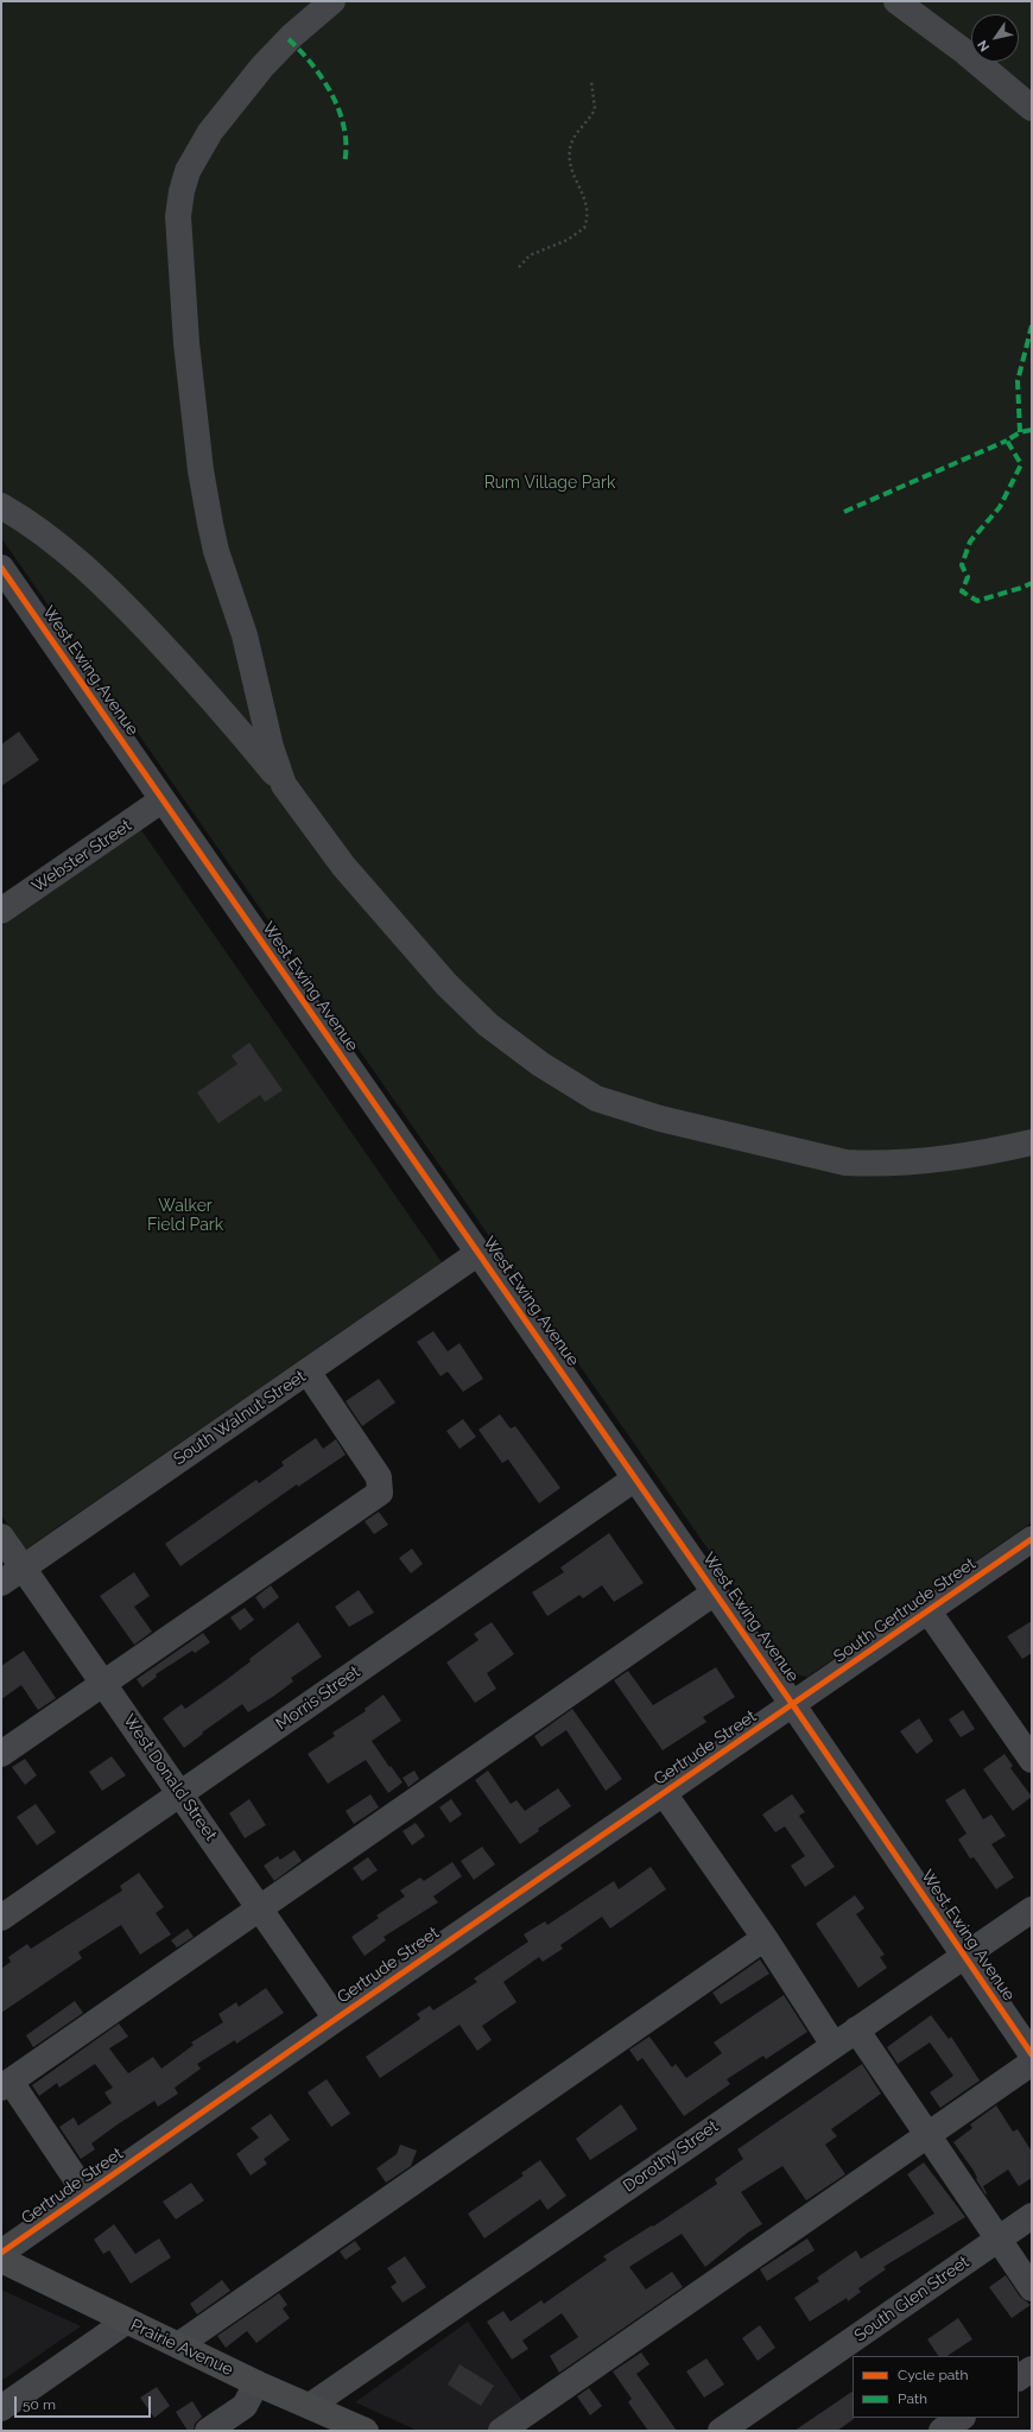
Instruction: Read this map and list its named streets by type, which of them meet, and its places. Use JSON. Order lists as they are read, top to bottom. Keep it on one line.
{"streets":{"main road":["Prairie Avenue"],"street":["West Ewing Avenue","Webster Street","South Walnut Street","South Gertrude Street","Morris Street","Gertrude Street","West Donald Street","Dorothy Street","South Glen Street"]},"crossings":[["West Ewing Avenue","Webster Street"],["West Ewing Avenue","South Walnut Street"],["West Ewing Avenue","South Gertrude Street"],["West Ewing Avenue","Morris Street"],["West Ewing Avenue","Gertrude Street"],["West Ewing Avenue","Dorothy Street"],["South Walnut Street","West Donald Street"],["South Gertrude Street","Gertrude Street"],["Morris Street","West Donald Street"],["Gertrude Street","West Donald Street"],["Dorothy Street","Prairie Avenue"]],"parks":["Rum Village Park","Walker Field Park"],"legend":["Cycle path","Path"],"scale_bar":"50 m","north":"bottom left"}
